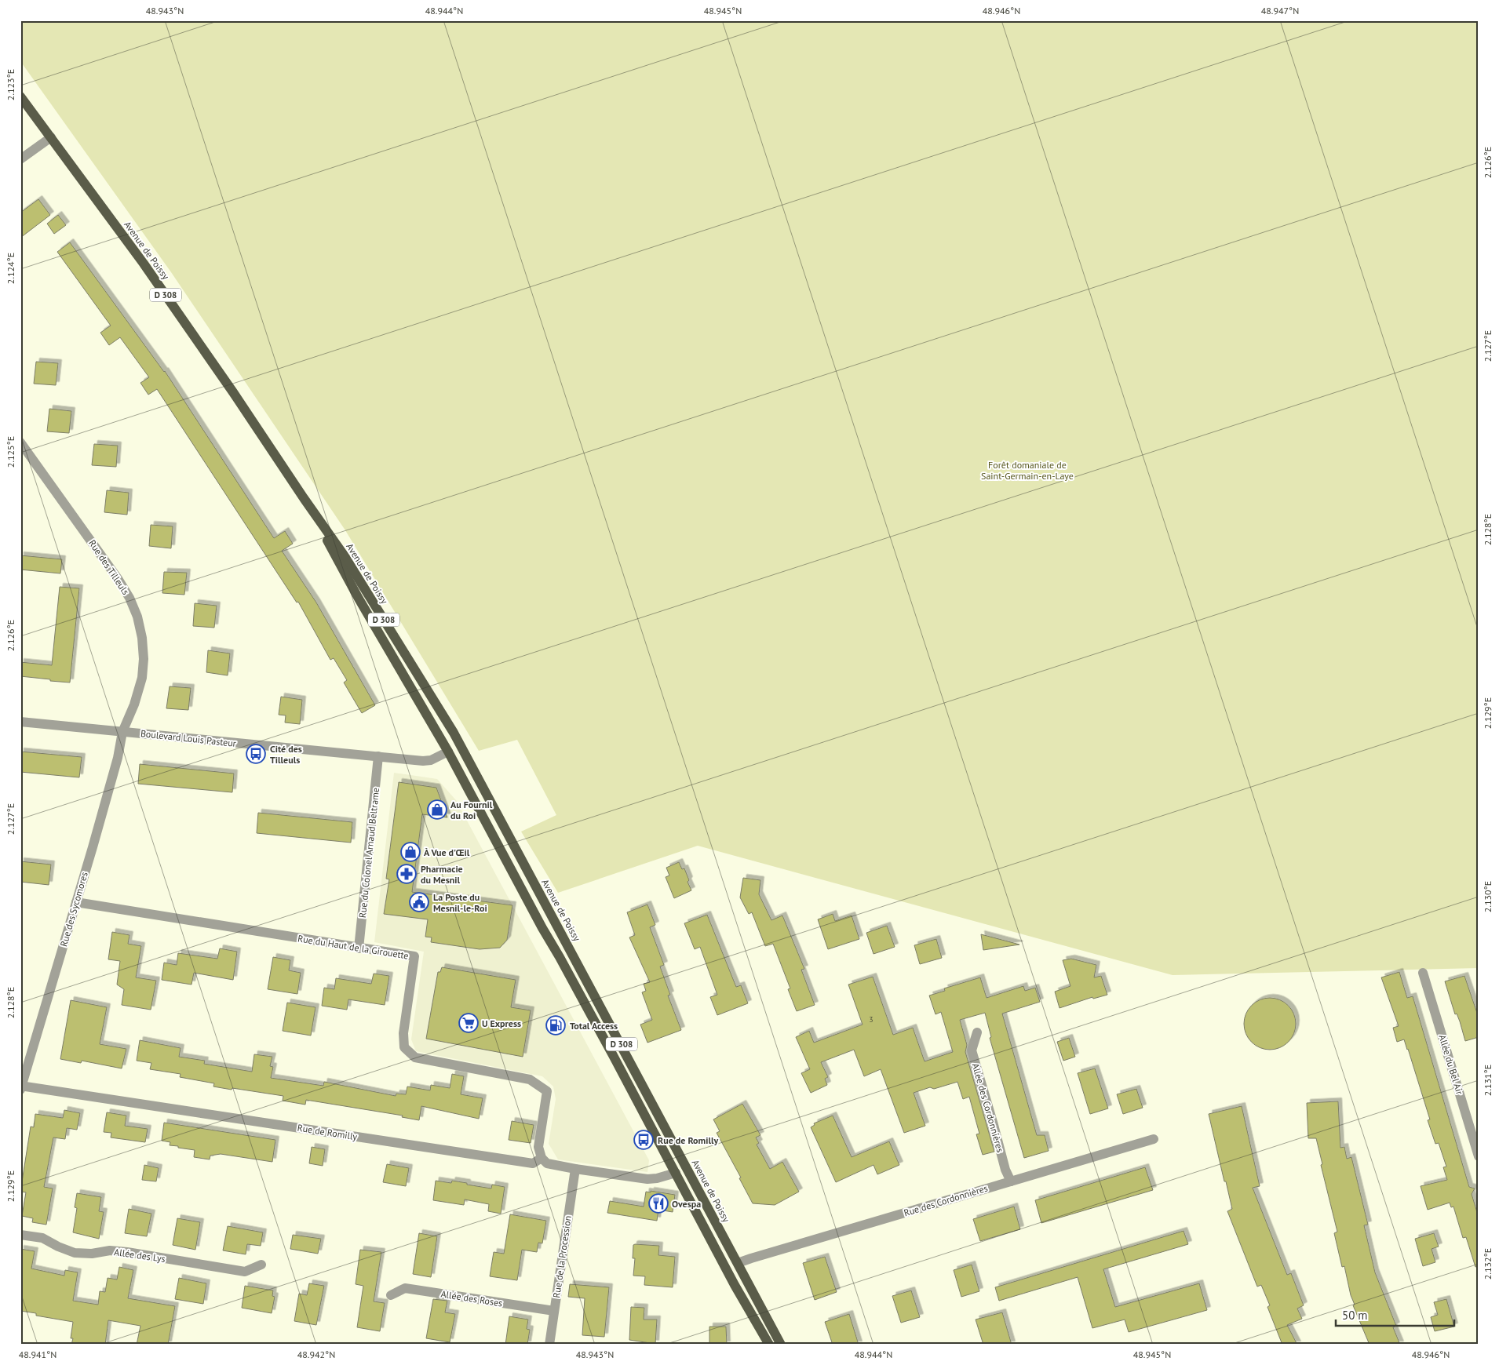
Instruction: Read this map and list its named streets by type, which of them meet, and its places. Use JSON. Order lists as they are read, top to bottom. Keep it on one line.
{"streets":{"main road":["Avenue de Poissy","D 308"],"street":["Rue des Tilleuls","Boulevard Louis Pasteur","Rue du Colonel Arnaud Beltrame","Rue des Sycomores","Rue du Haut de la Girouette","Allée du Bel Air","Allée des Cordonnières","Rue de Romilly","Rue des Cordonnières","Allée des Lys","Rue de la Procession","Allée des Roses"]},"crossings":[["Avenue de Poissy","Boulevard Louis Pasteur"],["Avenue de Poissy","Rue des Cordonnières"],["Rue des Tilleuls","Boulevard Louis Pasteur"],["Rue des Tilleuls","Rue des Sycomores"],["Boulevard Louis Pasteur","Rue du Colonel Arnaud Beltrame"],["Boulevard Louis Pasteur","Rue des Sycomores"],["Rue du Colonel Arnaud Beltrame","Rue du Haut de la Girouette"],["Rue des Sycomores","Rue du Haut de la Girouette"],["Rue des Sycomores","Rue de Romilly"],["Rue du Haut de la Girouette","Rue de Romilly"],["Allée des Cordonnières","Rue des Cordonnières"],["Rue de la Procession","Allée des Roses"]],"parks":["Forêt domaniale de Saint-Germain-en-Laye"],"places":{"bus stop":["Cité des Tilleuls","Rue de Romilly"],"shop":["Au Fournil du Roi","À Vue d'Œil"],"pharmacy":["Pharmacie du Mesnil"],"public building":["La Poste du Mesnil-le-Roi"],"supermarket":["U Express"],"fuel station":["Total Access"],"restaurant":["Ovespa"]},"house_numbers":["3"],"scale_bar":"50 m","coordinates":["48.943°N","48.944°N","48.945°N","48.946°N","48.947°N","2.123°E","2.126°E","2.124°E","2.127°E","2.125°E","2.128°E","2.129°E","2.130°E","2.131°E","2.132°E","48.941°N","48.942°N"]}
